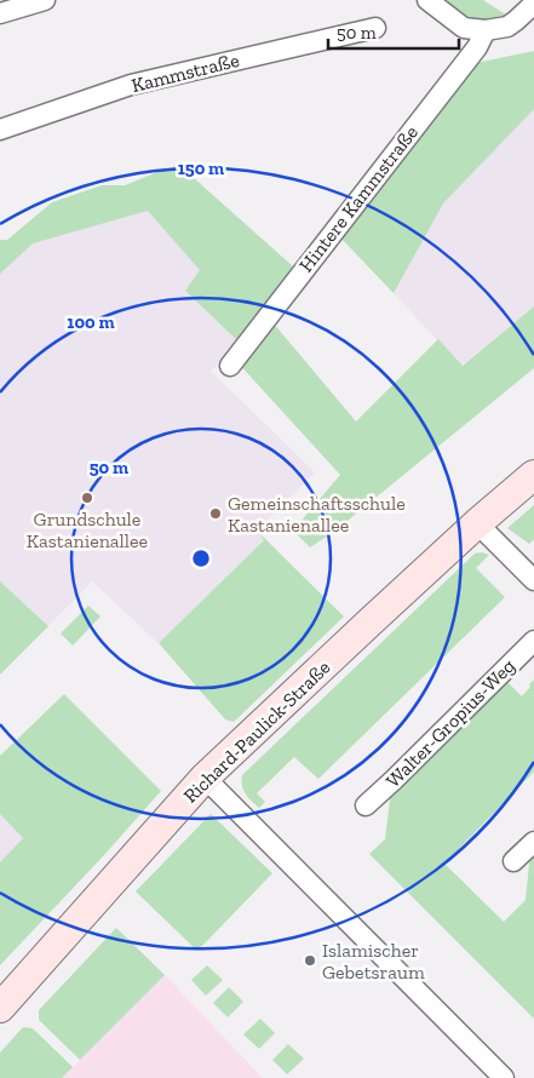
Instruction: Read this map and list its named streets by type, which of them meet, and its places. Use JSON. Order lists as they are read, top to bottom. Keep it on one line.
{"streets":{"street":["Kammstraße","Hintere Kammstraße","Walter-Gropius-Weg","Richard-Paulick-Straße"]},"places":["Grundschule Kastanienallee","Gemeinschaftsschule Kastanienallee","Islamischer Gebetsraum"],"scale_bar":"50 m","rings":["150 m","100 m","50 m"]}
